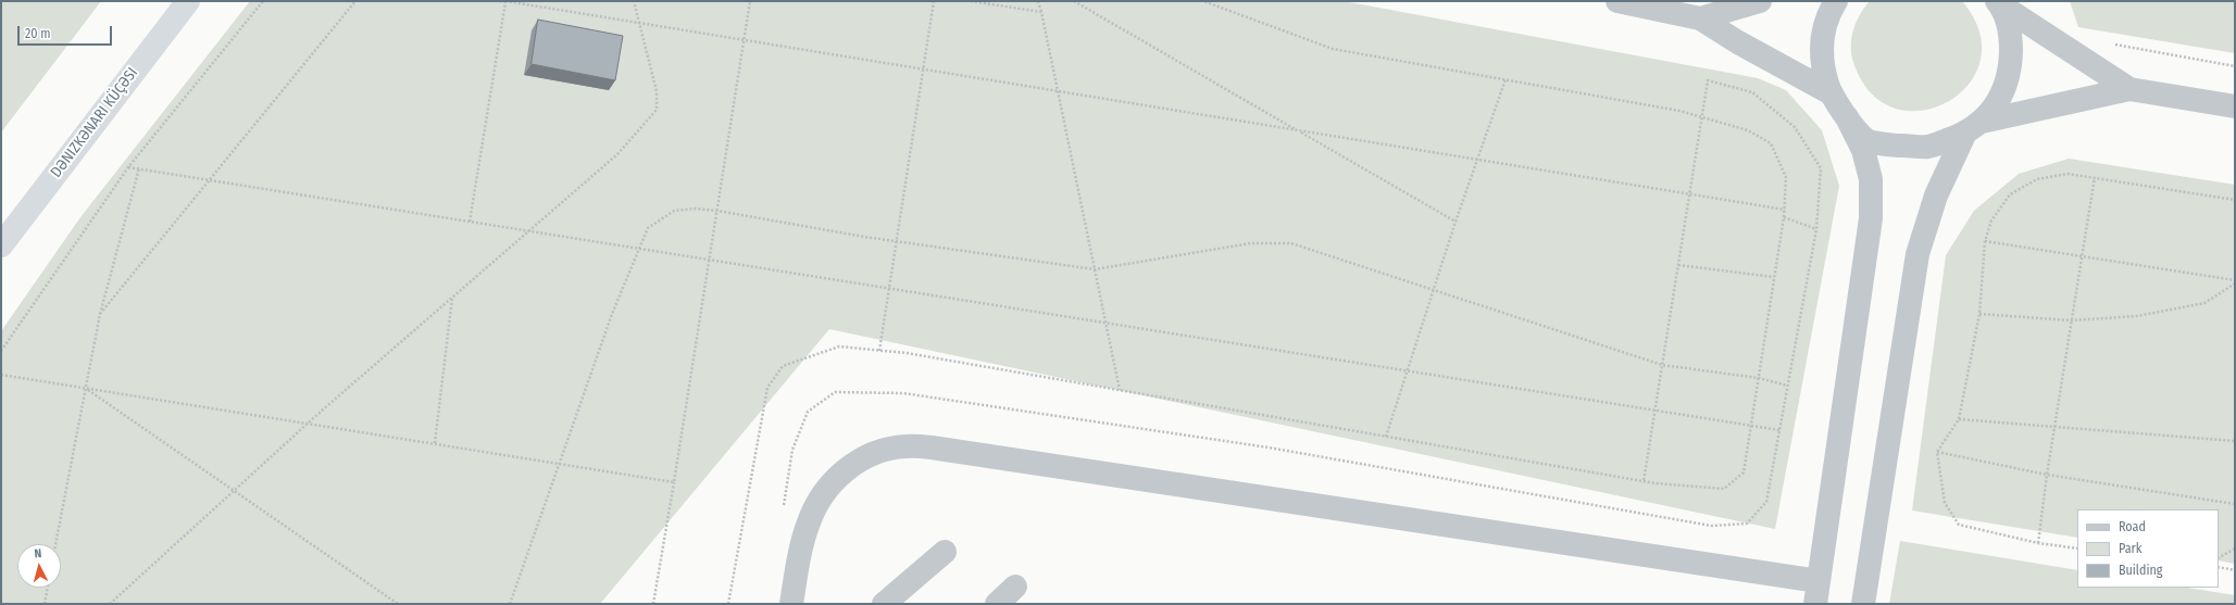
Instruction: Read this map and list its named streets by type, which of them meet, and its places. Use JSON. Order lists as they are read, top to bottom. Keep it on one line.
{"legend":["Road","Park","Building"],"scale_bar":"20 m","north":"top"}
